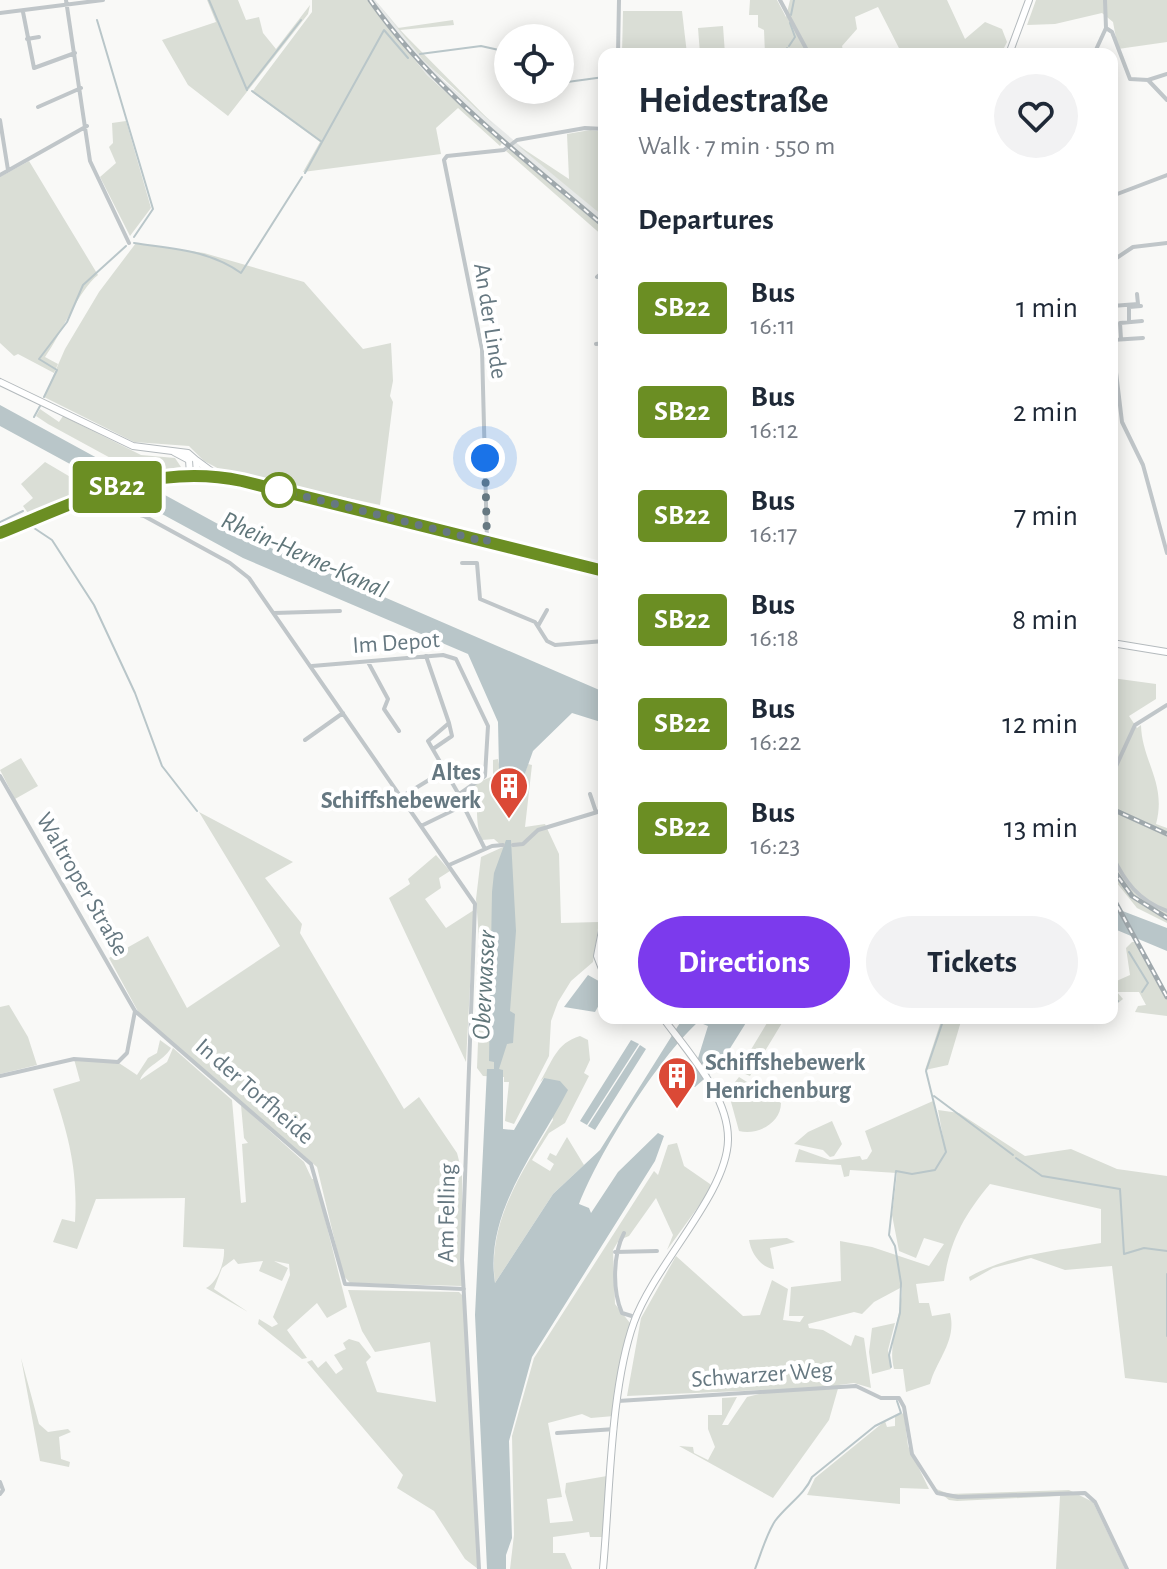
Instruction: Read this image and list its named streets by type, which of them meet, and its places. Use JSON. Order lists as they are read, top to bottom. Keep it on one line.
{"streets":{"street":["An der Linde","Im Depot","Waltroper Straße","In der Torfheide","Am Felling","Schwarzer Weg"]},"crossings":[["Im Depot","Am Felling"],["Waltroper Straße","In der Torfheide"],["In der Torfheide","Am Felling"]],"water":["Rhein-Herne-Kanal","Oberwasser"],"places":{"building":["Altes Schiffshebewerk","Schiffshebewerk Henrichenburg"]},"lines":["bus line SB22"],"page":{"on_map":"SB22","heading":[["Heidestraße","Walk · 7 min · 550 m"],"Departures"],"list":[{"mark":"SB22","name":"Bus","note":"16:11","value":"1 min"},{"mark":"SB22","name":"Bus","note":"16:12","value":"2 min"},{"mark":"SB22","name":"Bus","note":"16:17","value":"7 min"},{"mark":"SB22","name":"Bus","note":"16:18","value":"8 min"},{"mark":"SB22","name":"Bus","note":"16:22","value":"12 min"},{"mark":"SB22","name":"Bus","note":"16:23","value":"13 min"}],"buttons":["Directions","Tickets"]}}
